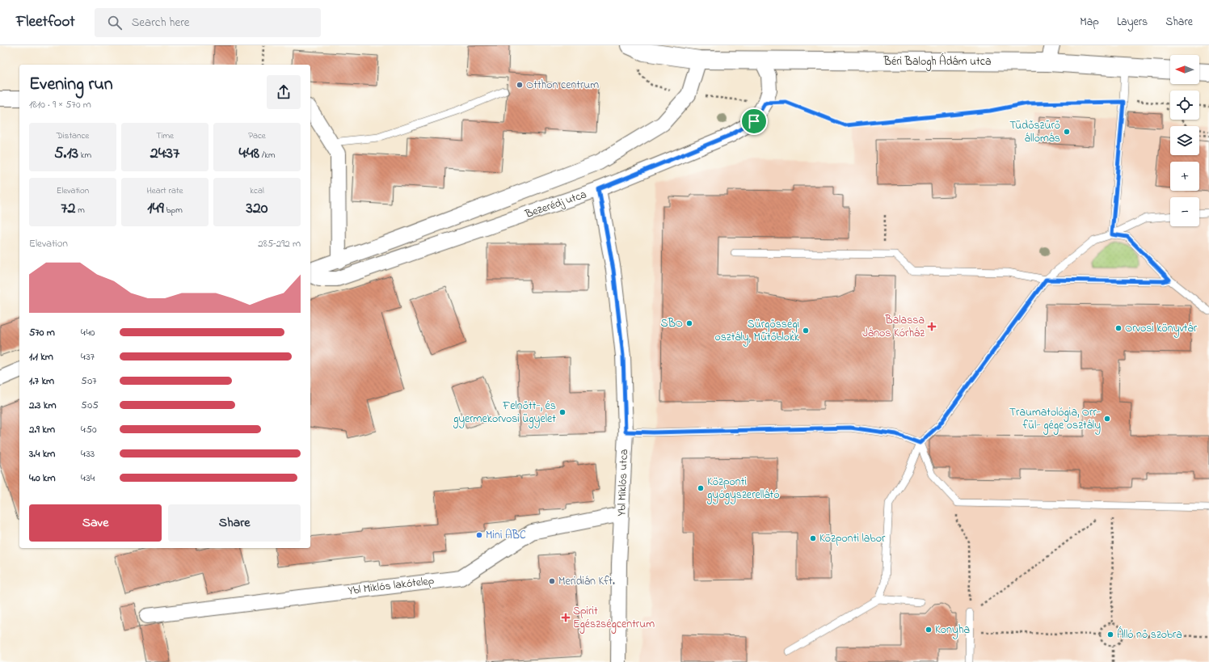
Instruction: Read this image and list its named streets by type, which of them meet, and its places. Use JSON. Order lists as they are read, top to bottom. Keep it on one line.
{"streets":{"street":["Béri Balogh Ádám utca","Bezerédj utca","Ybl Miklós utca","Ybl Miklós lakótelep"]},"crossings":[["Béri Balogh Ádám utca","Bezerédj utca"],["Bezerédj utca","Ybl Miklós utca"],["Ybl Miklós utca","Ybl Miklós lakótelep"]],"places":{"other":["Otthon centrum","Tüdőszűrő állomás","SBO","Orvosi könyvtár","Sürgősségi osztály, Műtőblokk","Felnőtt-, és gyermekorvosi ügyelet","Traumatológia, Orr- fül- gége osztály","Központi gyógyszerellátó","Mini ABC","Központi labor","Meridián Kft.","Konyha","Álló nő szobra"],"health":["Balassa János Kórház","Spirit Egészségcentrum"]},"north":"left","page":{"header":"Fleetfoot","search":"Search here","nav":["Map","Layers","Share"],"map_buttons":["+","−"],"heading":["Evening run","18:10 · 9 × 570 m"],"stats":[["Distance","5.13 km"],["Time","24:37"],["Pace","4:48 /km"],["Elevation","72 m"],["Heart rate","149 bpm"],["kcal","320"]],"chart":["Elevation","285–292 m"],"list":[{"name":"570 m","note":"4:40"},{"name":"1.1 km","note":"4:37"},{"name":"1.7 km","note":"5:07"},{"name":"2.3 km","note":"5:05"},{"name":"2.9 km","note":"4:50"},{"name":"3.4 km","note":"4:33"},{"name":"4.0 km","note":"4:34"}],"buttons":["Save","Share"]}}
